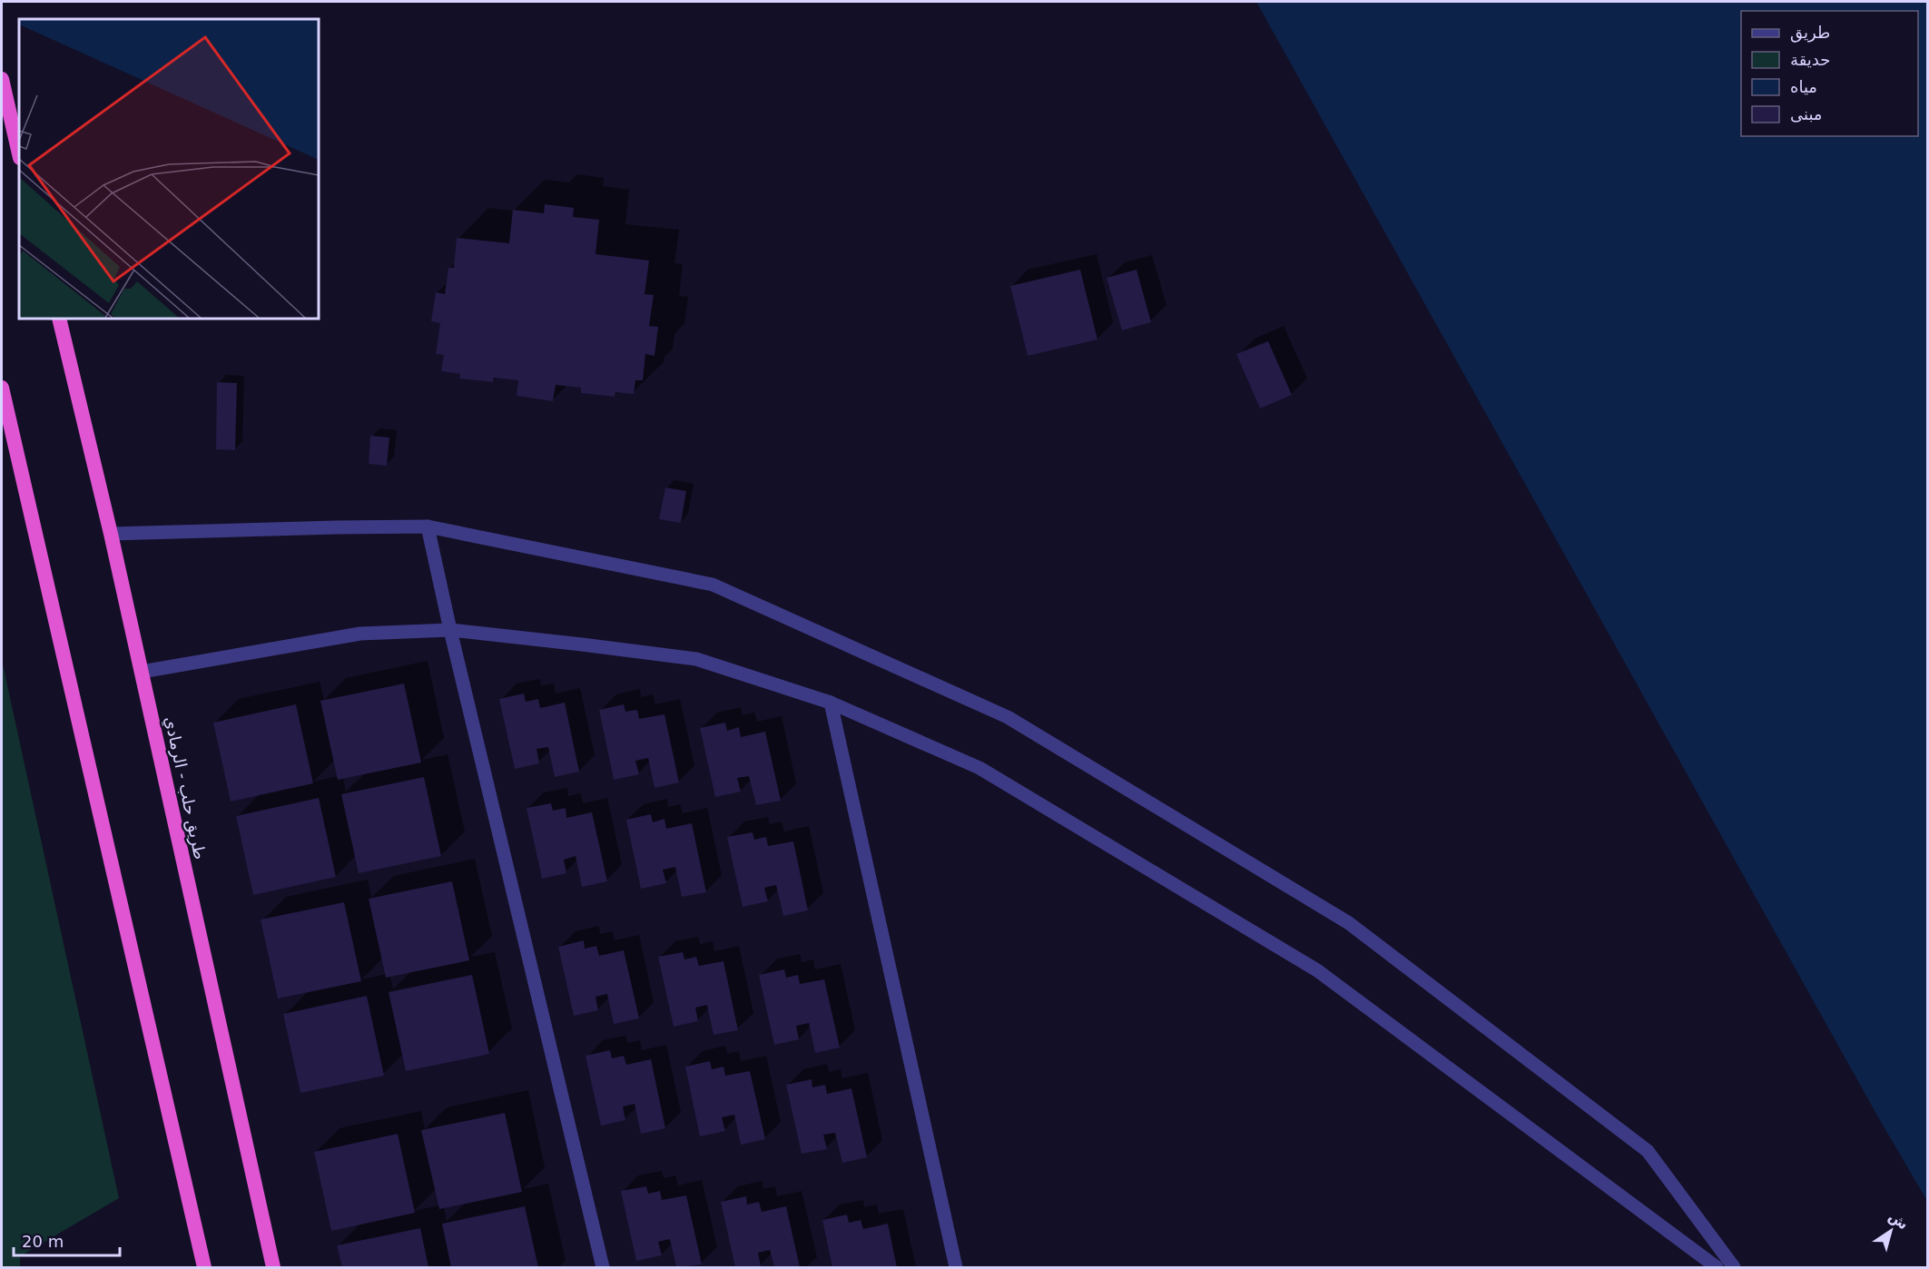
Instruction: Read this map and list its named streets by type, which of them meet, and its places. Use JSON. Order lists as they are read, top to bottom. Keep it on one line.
{"streets":{"highway":["طريق حلب - الرمادي"]},"legend":["طريق","حديقة","مياه","مبنى"],"scale_bar":"20 m","north":"top right"}
